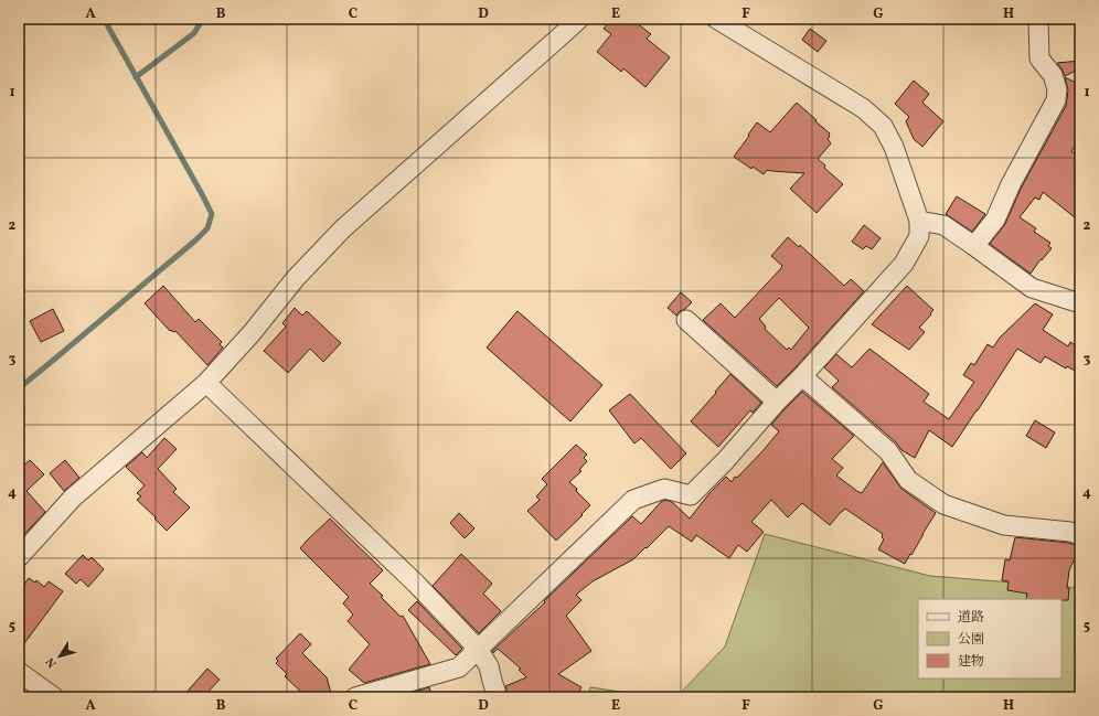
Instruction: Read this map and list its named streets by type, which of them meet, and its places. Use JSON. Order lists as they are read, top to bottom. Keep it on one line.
{"legend":["道路","公園","建物"],"north":"bottom left","grid":{"columns":["A","B","C","D","E","F","G","H"],"rows":["1","2","3","4","5"]}}
